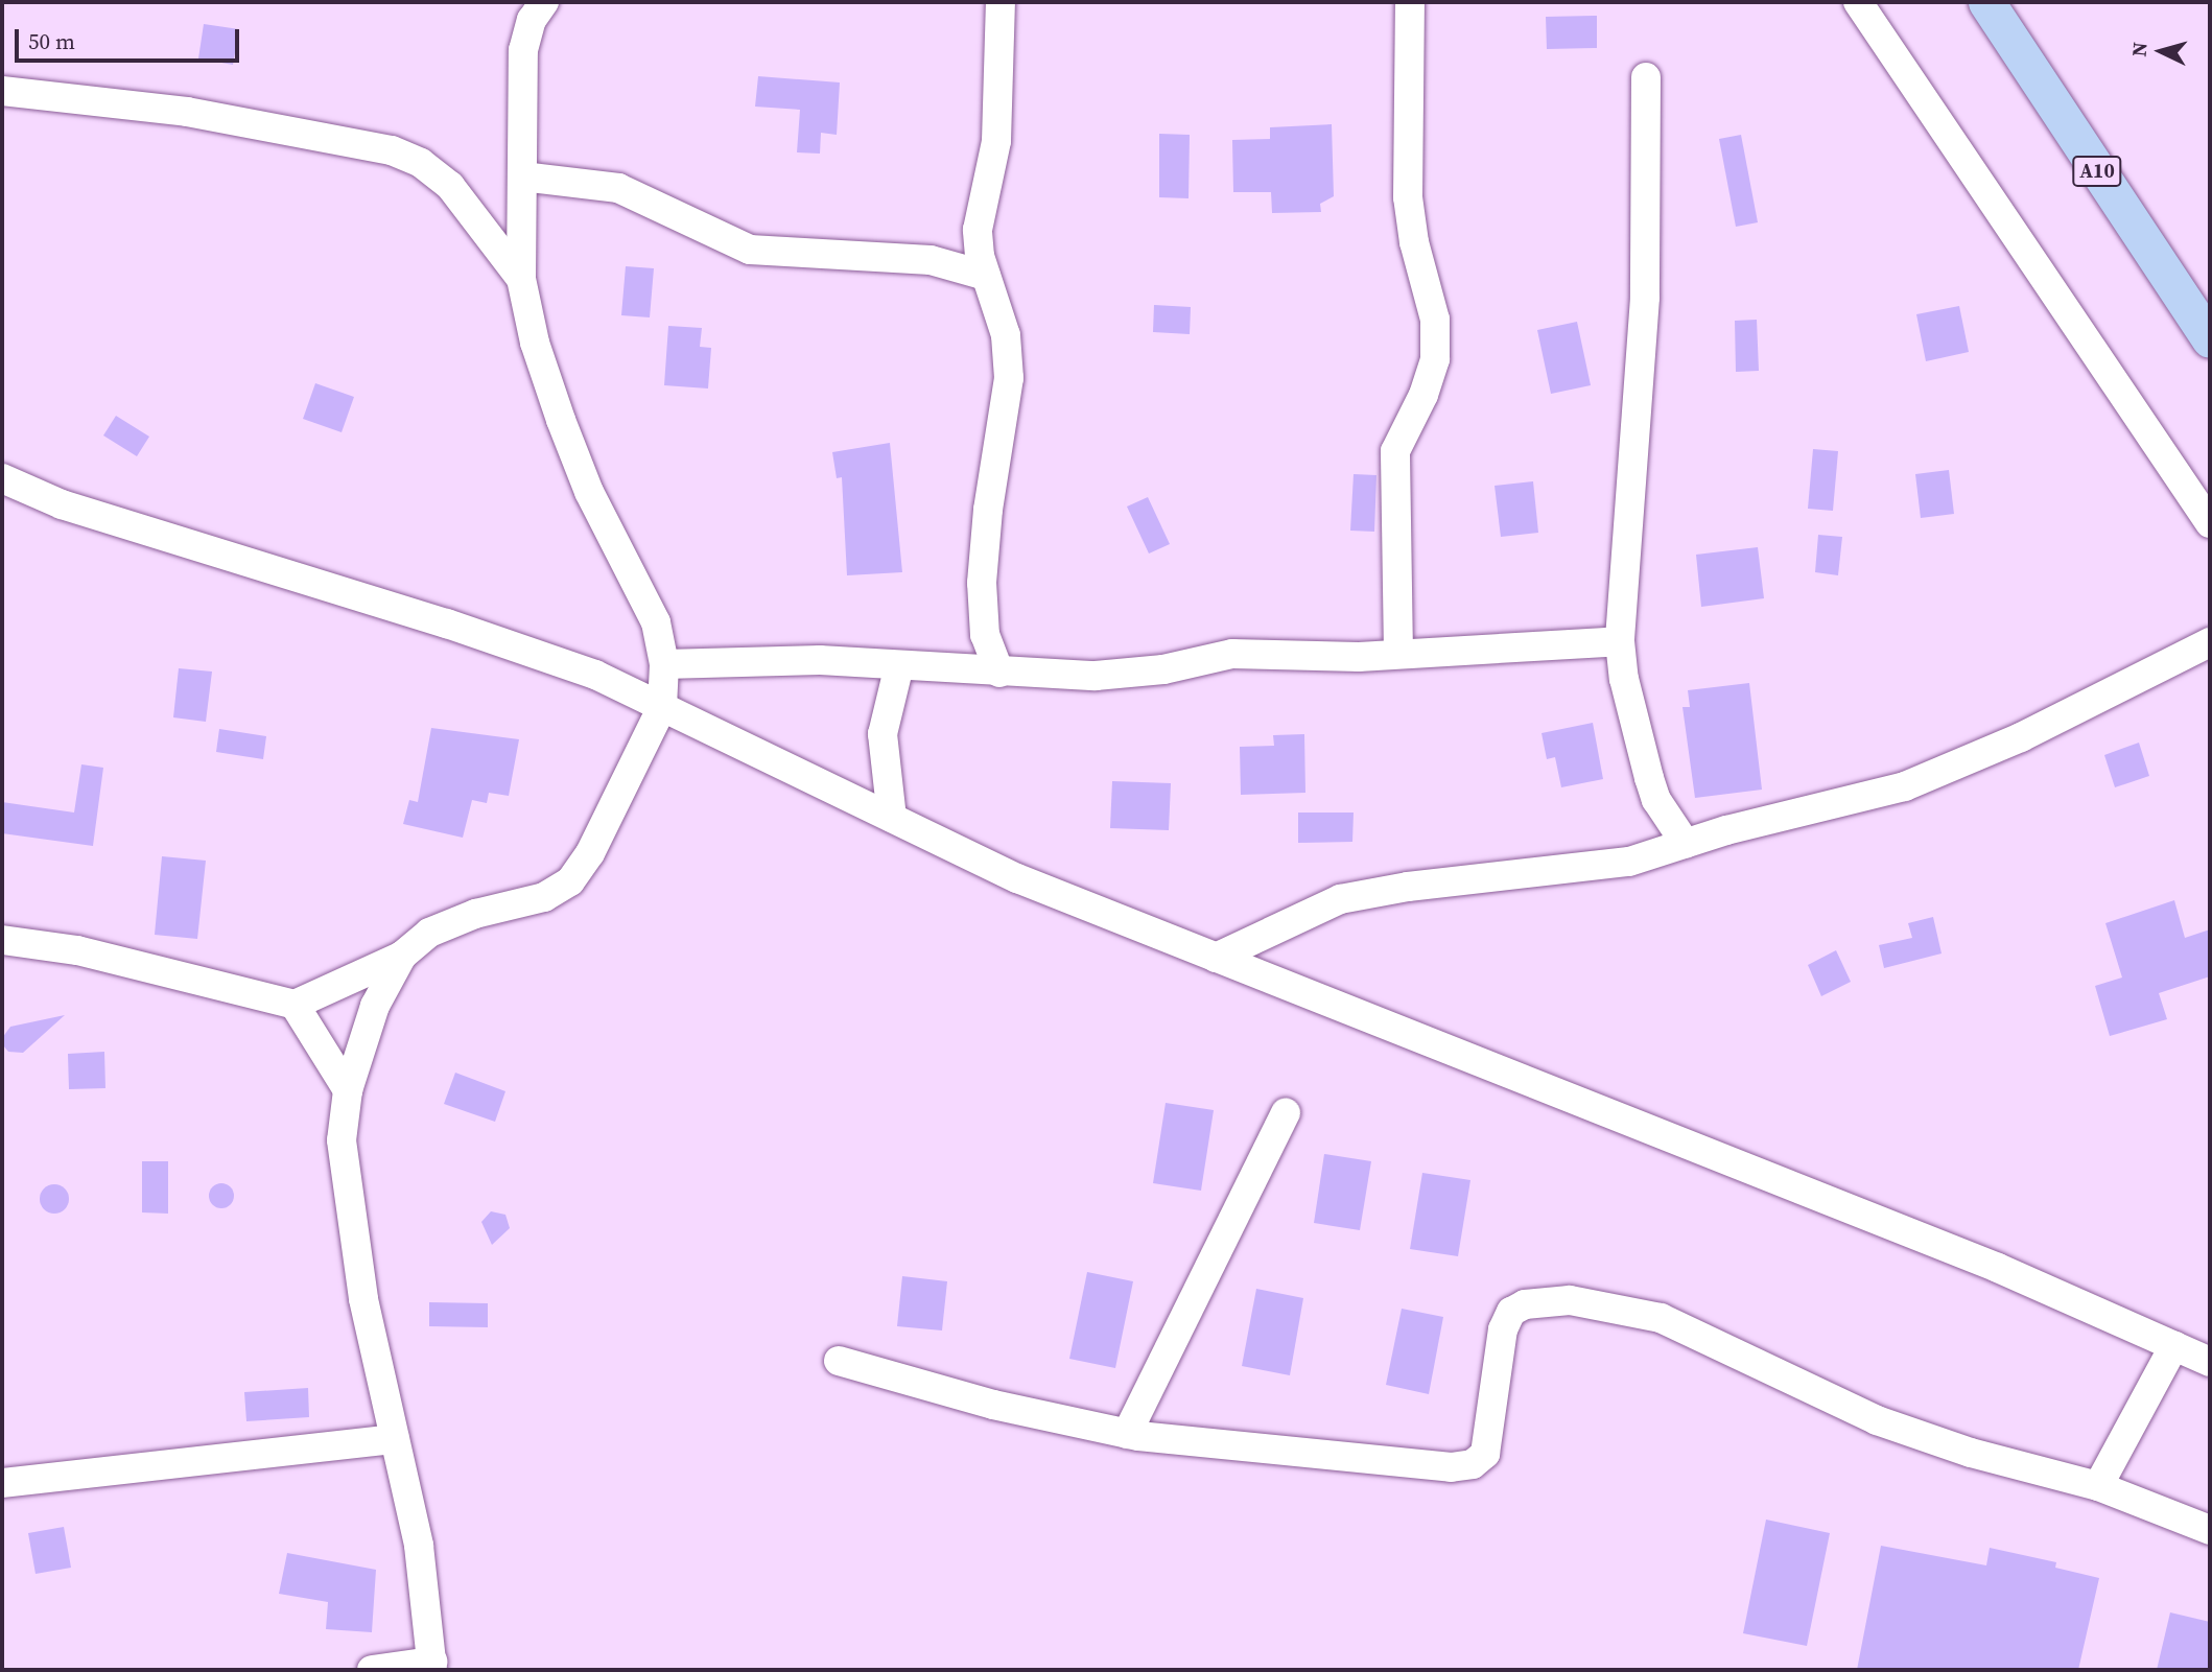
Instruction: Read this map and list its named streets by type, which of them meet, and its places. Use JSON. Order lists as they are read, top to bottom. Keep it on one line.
{"streets":{"main road":["A10"]},"scale_bar":"50 m","north":"left"}
